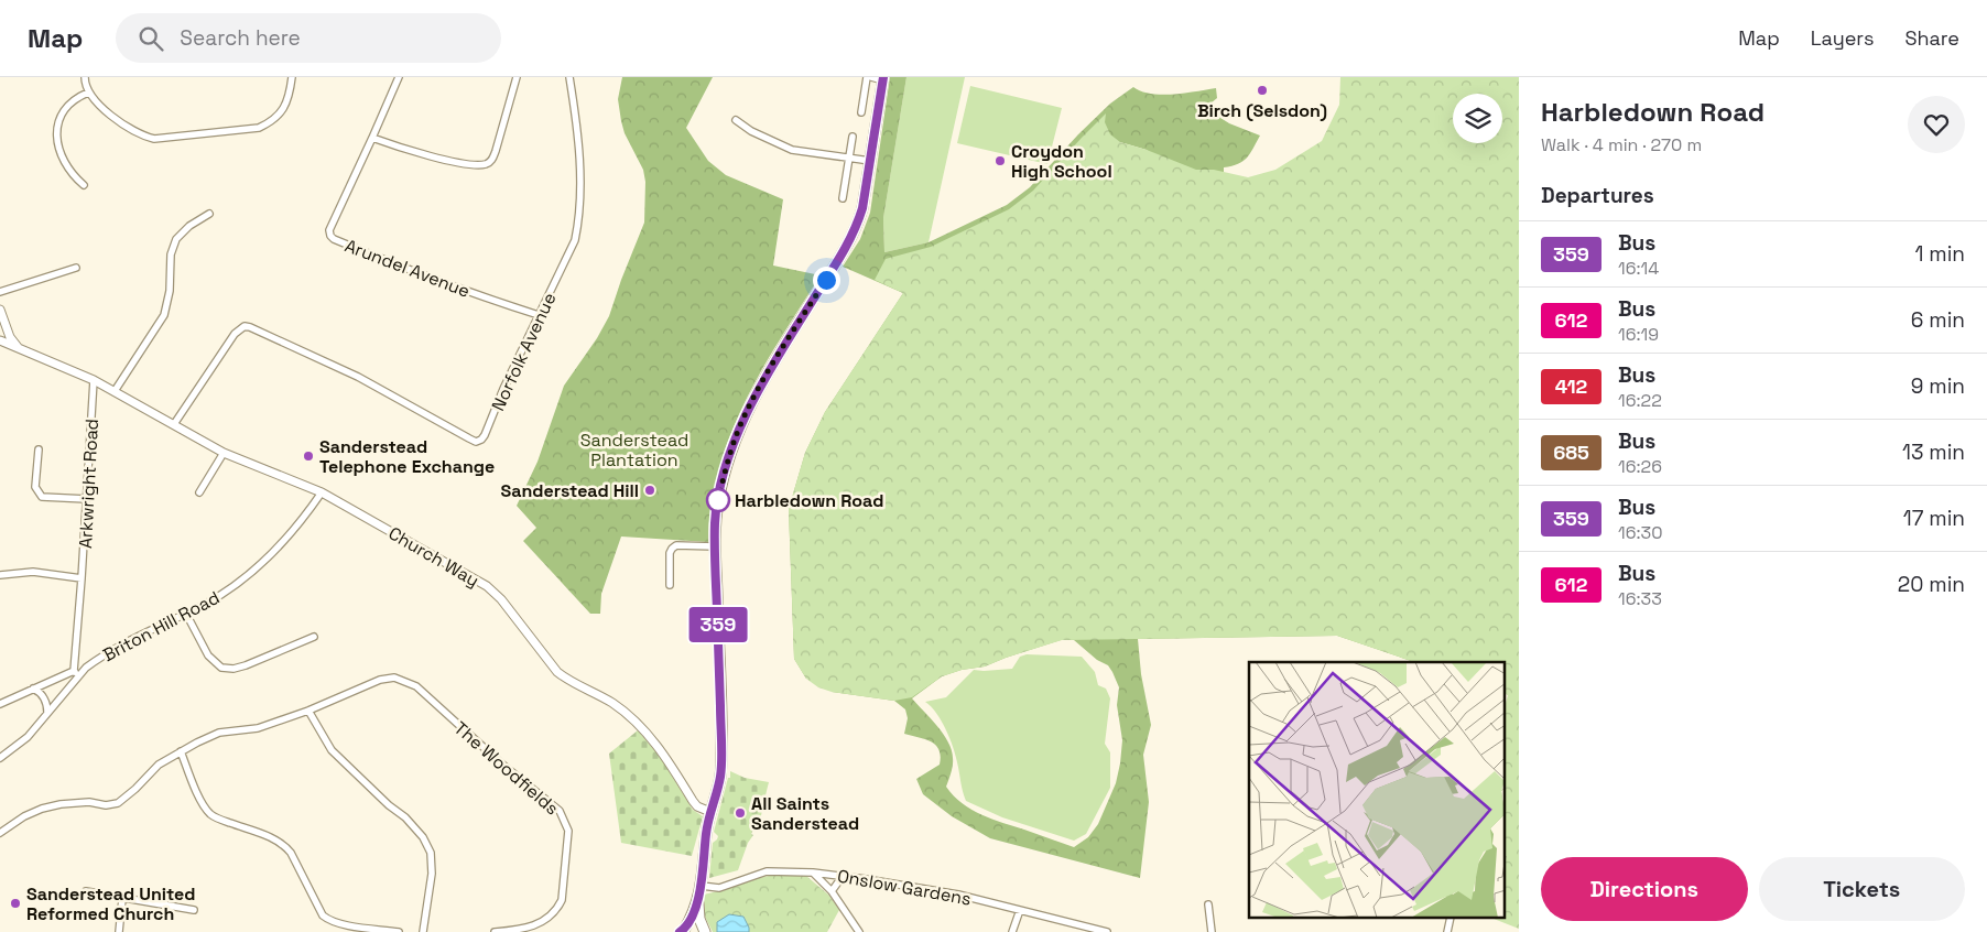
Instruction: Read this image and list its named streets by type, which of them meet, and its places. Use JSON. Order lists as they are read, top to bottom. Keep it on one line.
{"streets":{"street":["Arundel Avenue","Norfolk Avenue","Arkwright Road","Church Way","Briton Hill Road","The Woodfields","Onslow Gardens"]},"crossings":[["Arundel Avenue","Norfolk Avenue"],["Norfolk Avenue","Church Way"],["Arkwright Road","Church Way"],["Arkwright Road","Briton Hill Road"],["Church Way","Briton Hill Road"]],"parks":["Sanderstead Plantation"],"places":["Birch (Selsdon)","Croydon High School","Sanderstead Telephone Exchange","Sanderstead Hill","Harbledown Road","All Saints Sanderstead","Sanderstead United Reformed Church"],"lines":["bus line 359"],"page":{"header":"Map","search":"Search here","nav":["Map","Layers","Share"],"on_map":"359","heading":[["Harbledown Road","Walk · 4 min · 270 m"],"Departures"],"list":[{"mark":"359","name":"Bus","note":"16:14","value":"1 min"},{"mark":"612","name":"Bus","note":"16:19","value":"6 min"},{"mark":"412","name":"Bus","note":"16:22","value":"9 min"},{"mark":"685","name":"Bus","note":"16:26","value":"13 min"},{"mark":"359","name":"Bus","note":"16:30","value":"17 min"},{"mark":"612","name":"Bus","note":"16:33","value":"20 min"}],"buttons":["Directions","Tickets"]}}
